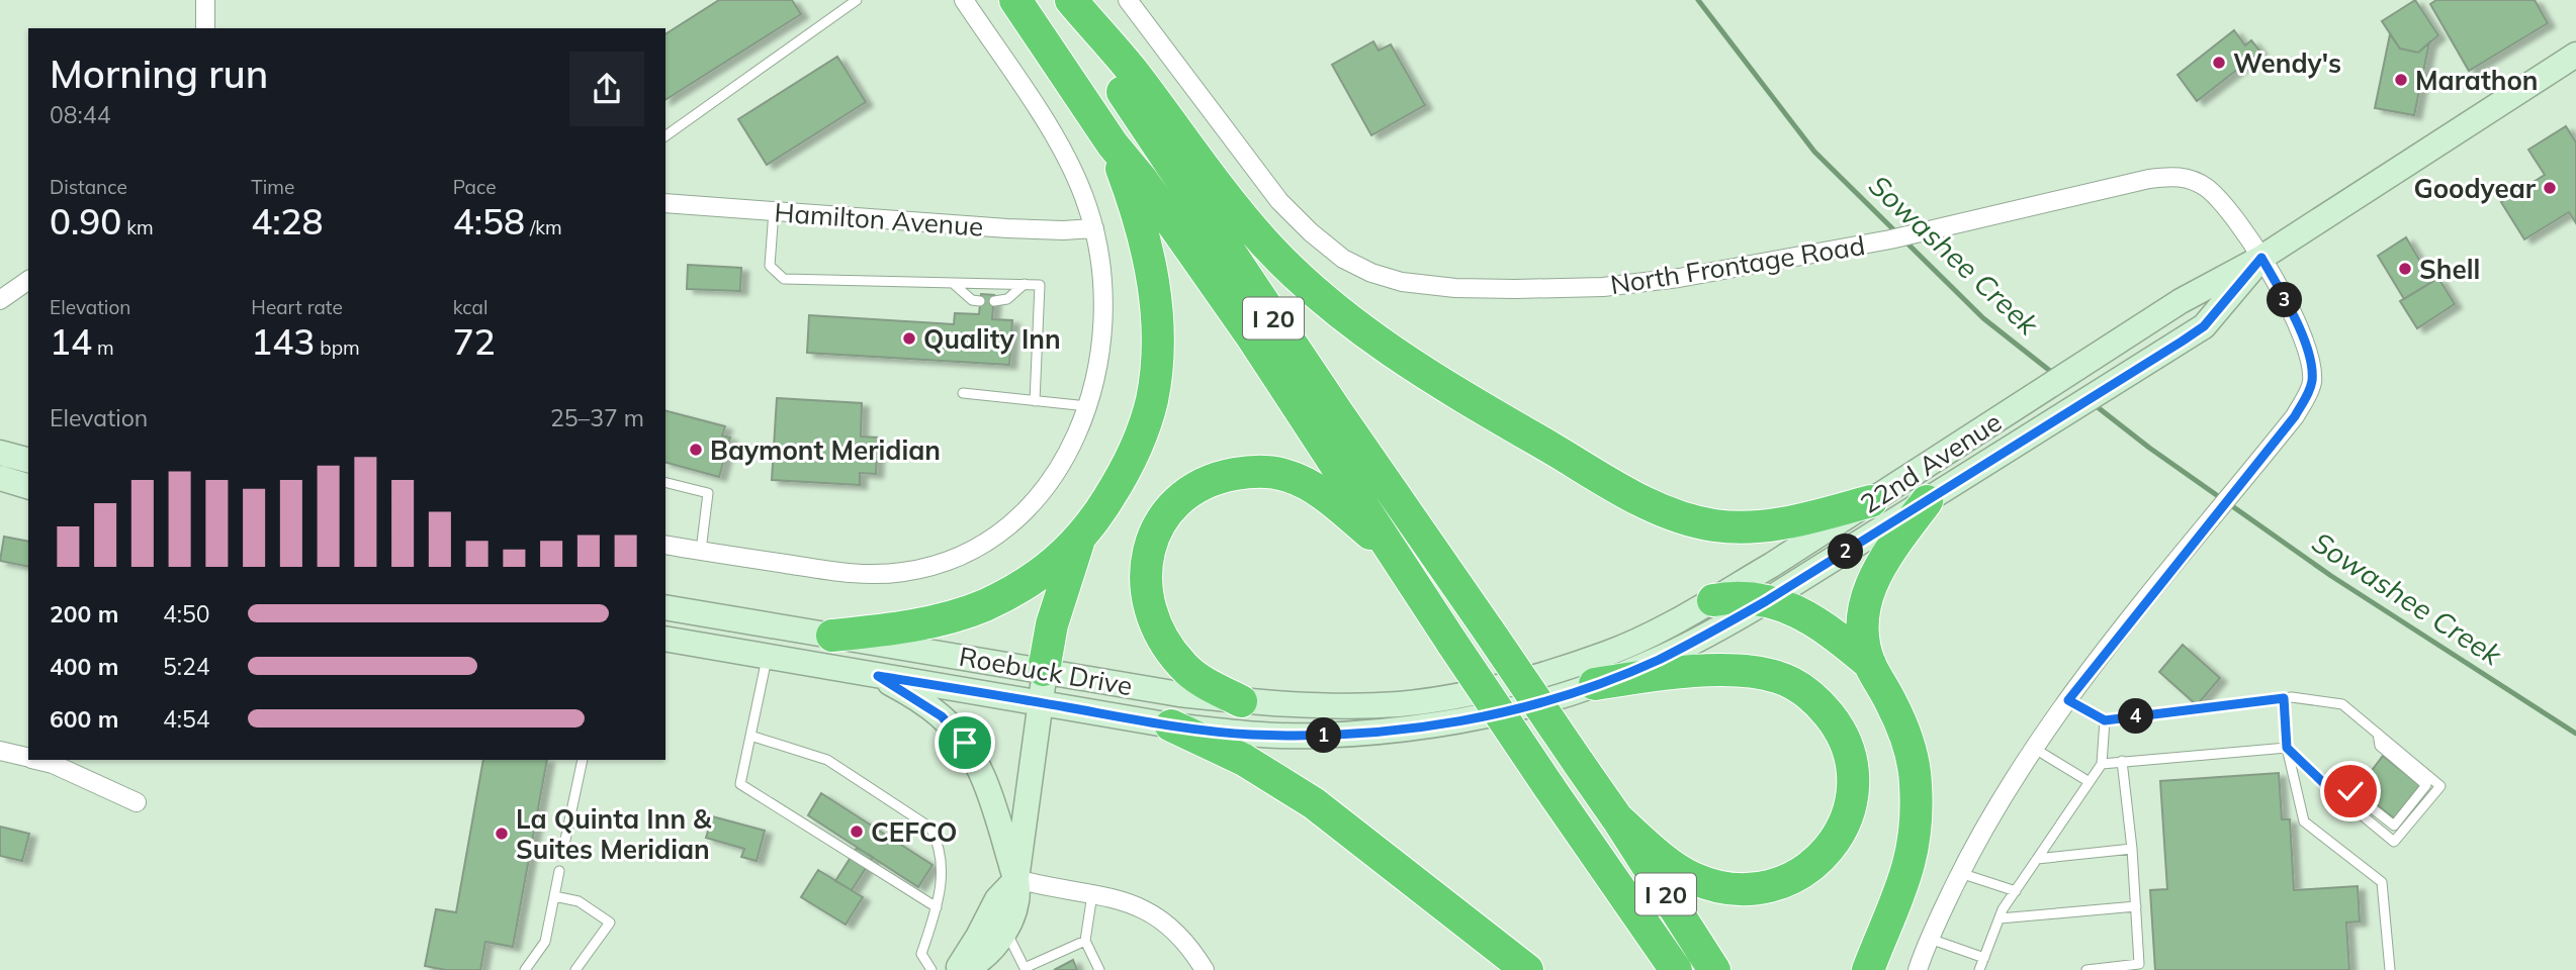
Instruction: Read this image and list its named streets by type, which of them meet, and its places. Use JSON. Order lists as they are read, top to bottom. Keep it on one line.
{"streets":{"highway":["I 20"],"main road":["22nd Avenue","Roebuck Drive"],"street":["Hamilton Avenue","North Frontage Road"]},"crossings":[["North Frontage Road","22nd Avenue"],["22nd Avenue","Roebuck Drive"]],"water":["Sowashee Creek"],"places":["Wendy's","Marathon","Goodyear","Shell","Quality Inn","Baymont Meridian","CEFCO","La Quinta Inn & Suites Meridian"],"page":{"heading":["Morning run","08:44"],"stats":[["Distance","0.90 km"],["Time","4:28"],["Pace","4:58 /km"],["Elevation","14 m"],["Heart rate","143 bpm"],["kcal","72"]],"pins":["3","2","4","1"],"chart":["Elevation","25–37 m"],"list":[{"name":"200 m","note":"4:50"},{"name":"400 m","note":"5:24"},{"name":"600 m","note":"4:54"}]}}
